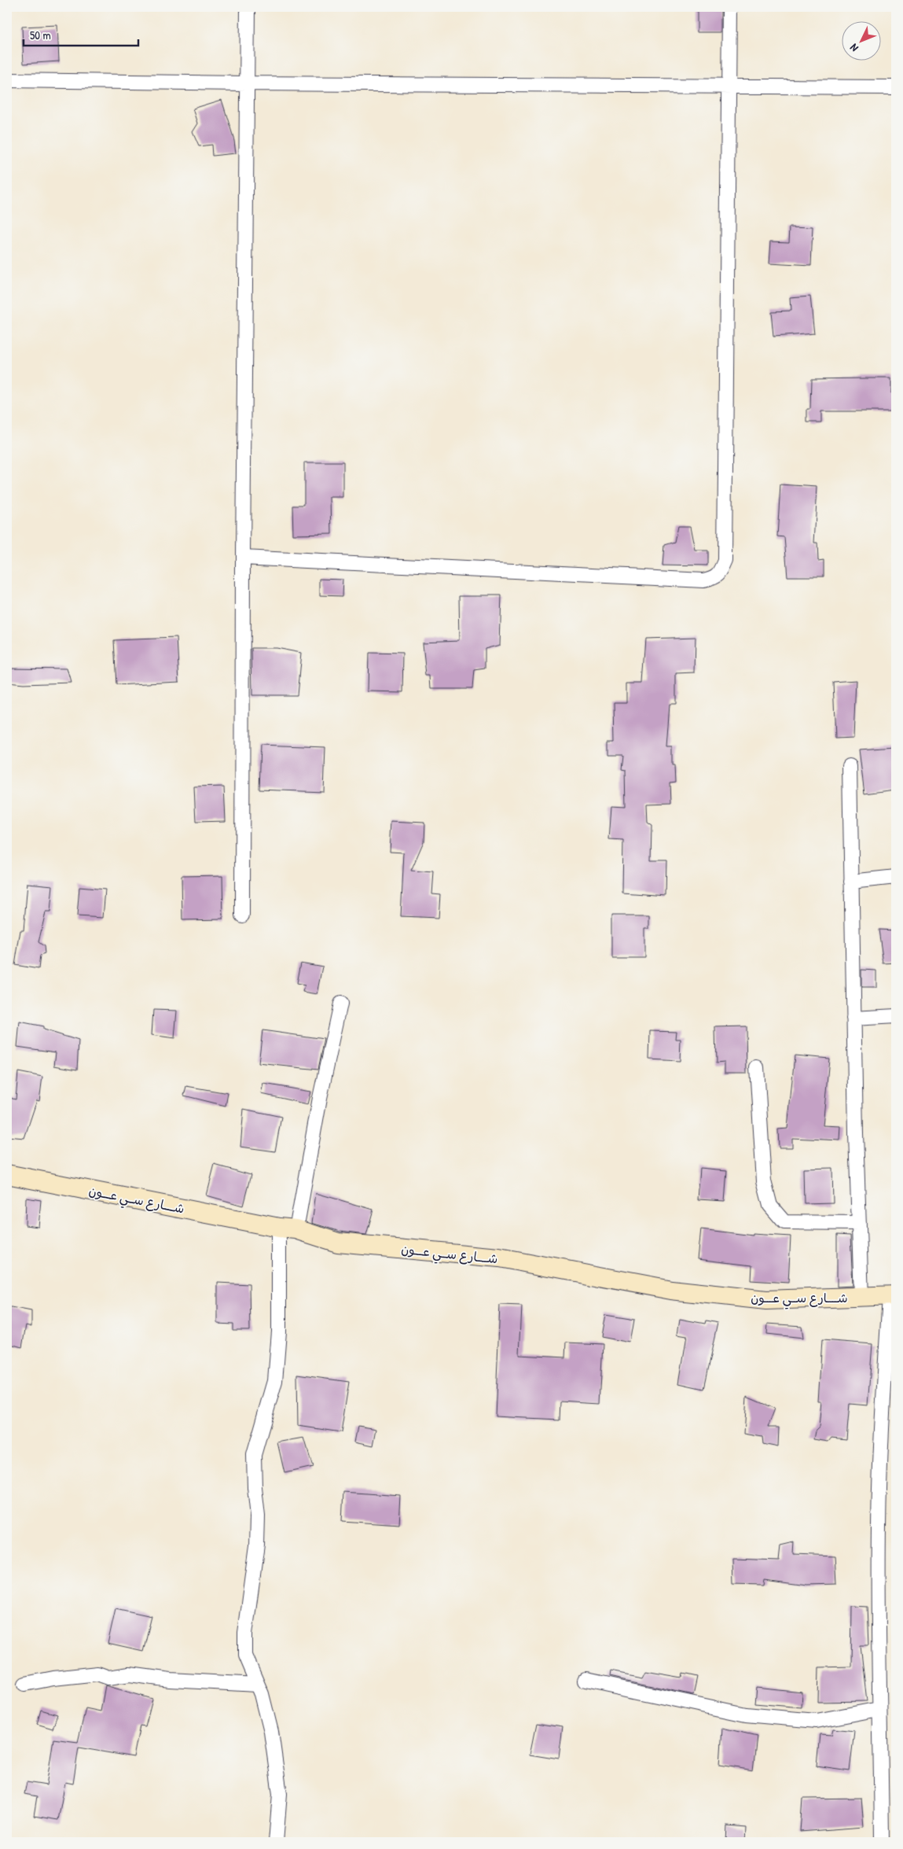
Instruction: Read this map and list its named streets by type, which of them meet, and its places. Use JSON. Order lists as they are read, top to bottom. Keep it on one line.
{"streets":{"street":["شــــارع ســي عـــون"]},"scale_bar":"50 m","north":"bottom left"}
